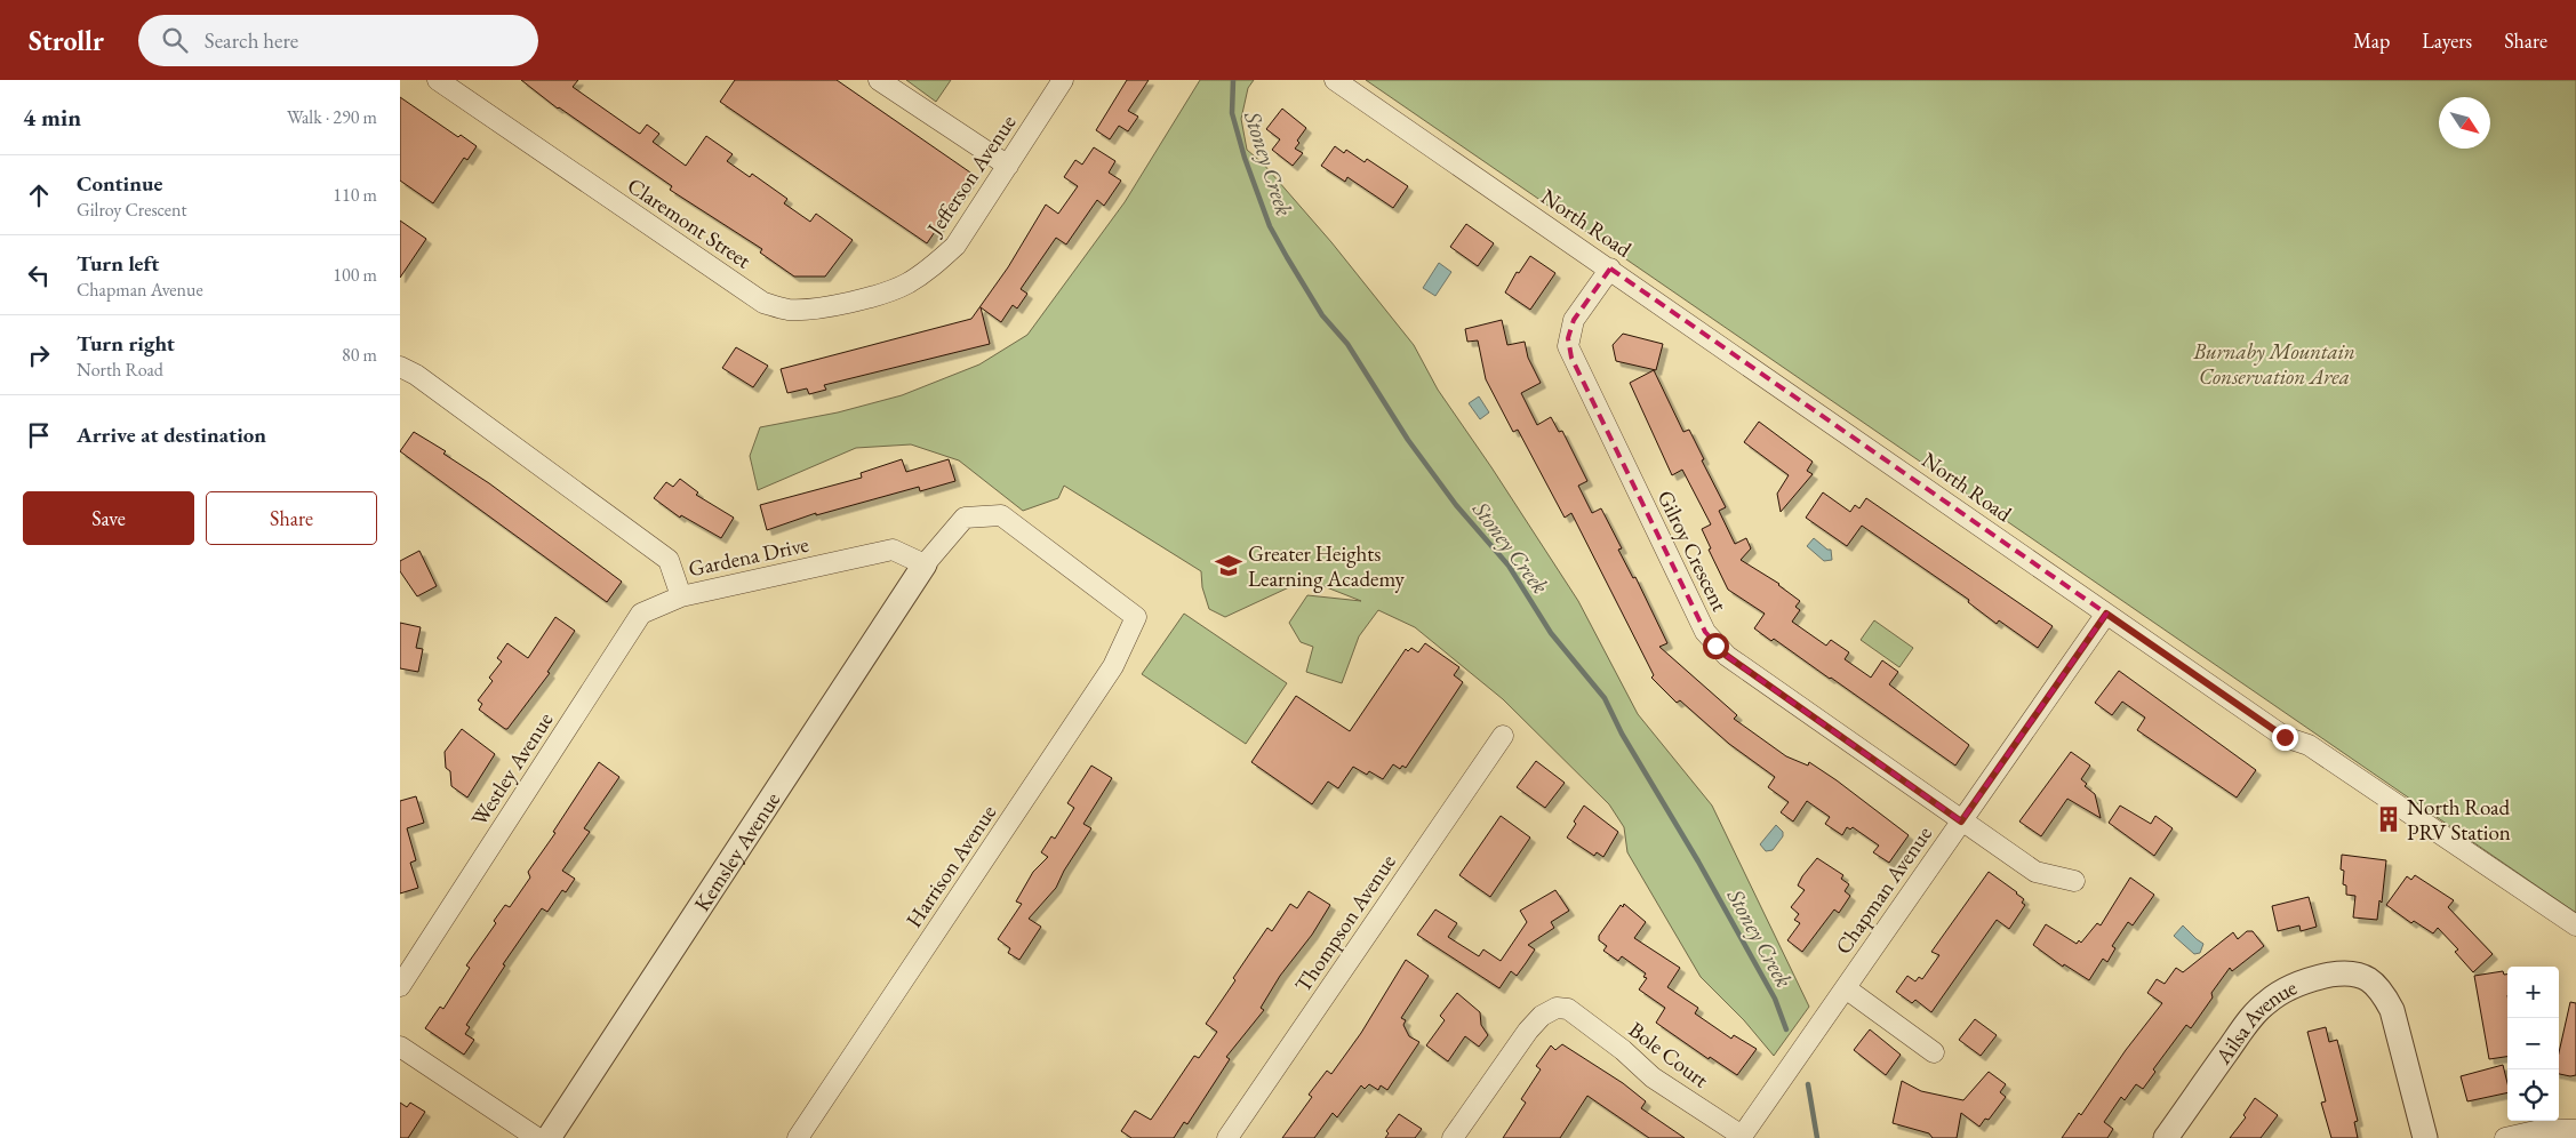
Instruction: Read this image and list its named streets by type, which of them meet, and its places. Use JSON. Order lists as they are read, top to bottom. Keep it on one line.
{"streets":{"street":["Jefferson Avenue","Claremont Street","North Road","Gilroy Crescent","Gardena Drive","Westley Avenue","Kemsley Avenue","Harrison Avenue","Chapman Avenue","Thompson Avenue","Ailsa Avenue","Bole Court"]},"crossings":[["Jefferson Avenue","Claremont Street"],["North Road","Gilroy Crescent"],["North Road","Chapman Avenue"],["Gilroy Crescent","Chapman Avenue"],["Gardena Drive","Westley Avenue"],["Gardena Drive","Kemsley Avenue"],["Gardena Drive","Harrison Avenue"],["Kemsley Avenue","Harrison Avenue"],["Chapman Avenue","Bole Court"]],"water":["Stoney Creek"],"parks":["Burnaby Mountain Conservation Area"],"places":{"school or university":["Greater Heights Learning Academy"],"building":["North Road PRV Station"]},"north":"bottom right","page":{"header":"Strollr","search":"Search here","nav":["Map","Layers","Share"],"heading":["4 min","Walk · 290 m"],"list":[["Continue","Gilroy Crescent","110 m"],["Turn left","Chapman Avenue","100 m"],["Turn right","North Road","80 m"],"Arrive at destination"],"buttons":["Save","Share"],"map_buttons":["+","−"]}}
